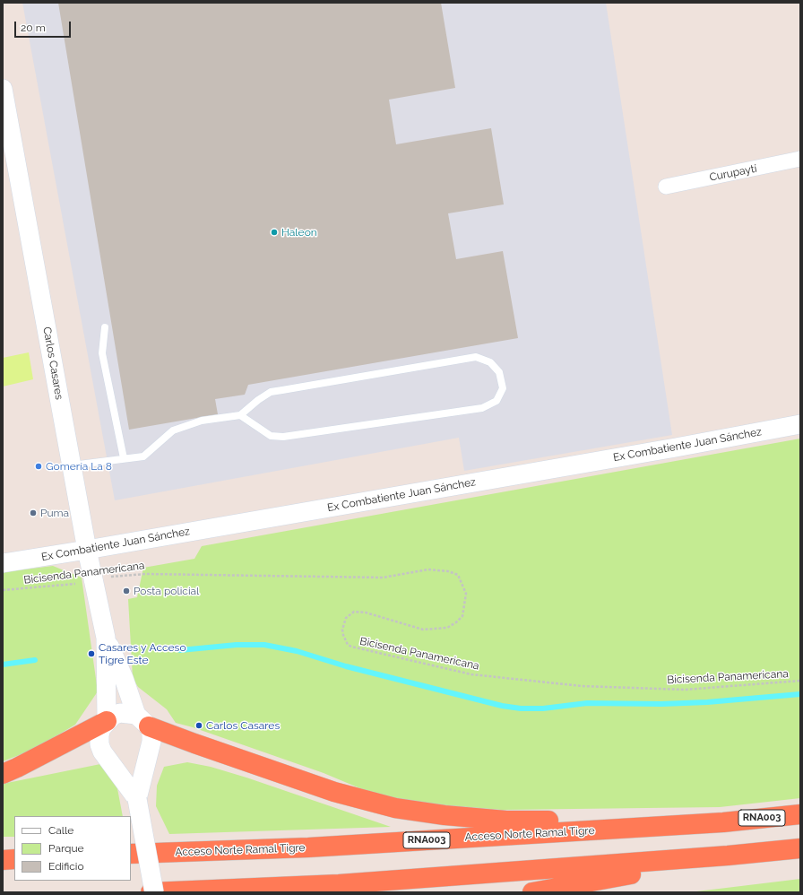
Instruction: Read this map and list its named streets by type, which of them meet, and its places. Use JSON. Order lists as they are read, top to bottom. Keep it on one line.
{"streets":{"highway":["RNA003","Acceso Norte Ramal Tigre"],"street":["Curupaytí","Carlos Casares","Ex Combatiente Juan Sánchez"],"path":["Bicisenda Panamericana"]},"crossings":[["Carlos Casares","Ex Combatiente Juan Sánchez"],["Carlos Casares","Bicisenda Panamericana"]],"places":["Haleon","Gomería La 8","Puma","Posta policial","Casares y Acceso Tigre Este","Carlos Casares"],"legend":["Calle","Parque","Edificio"],"scale_bar":"20 m"}
